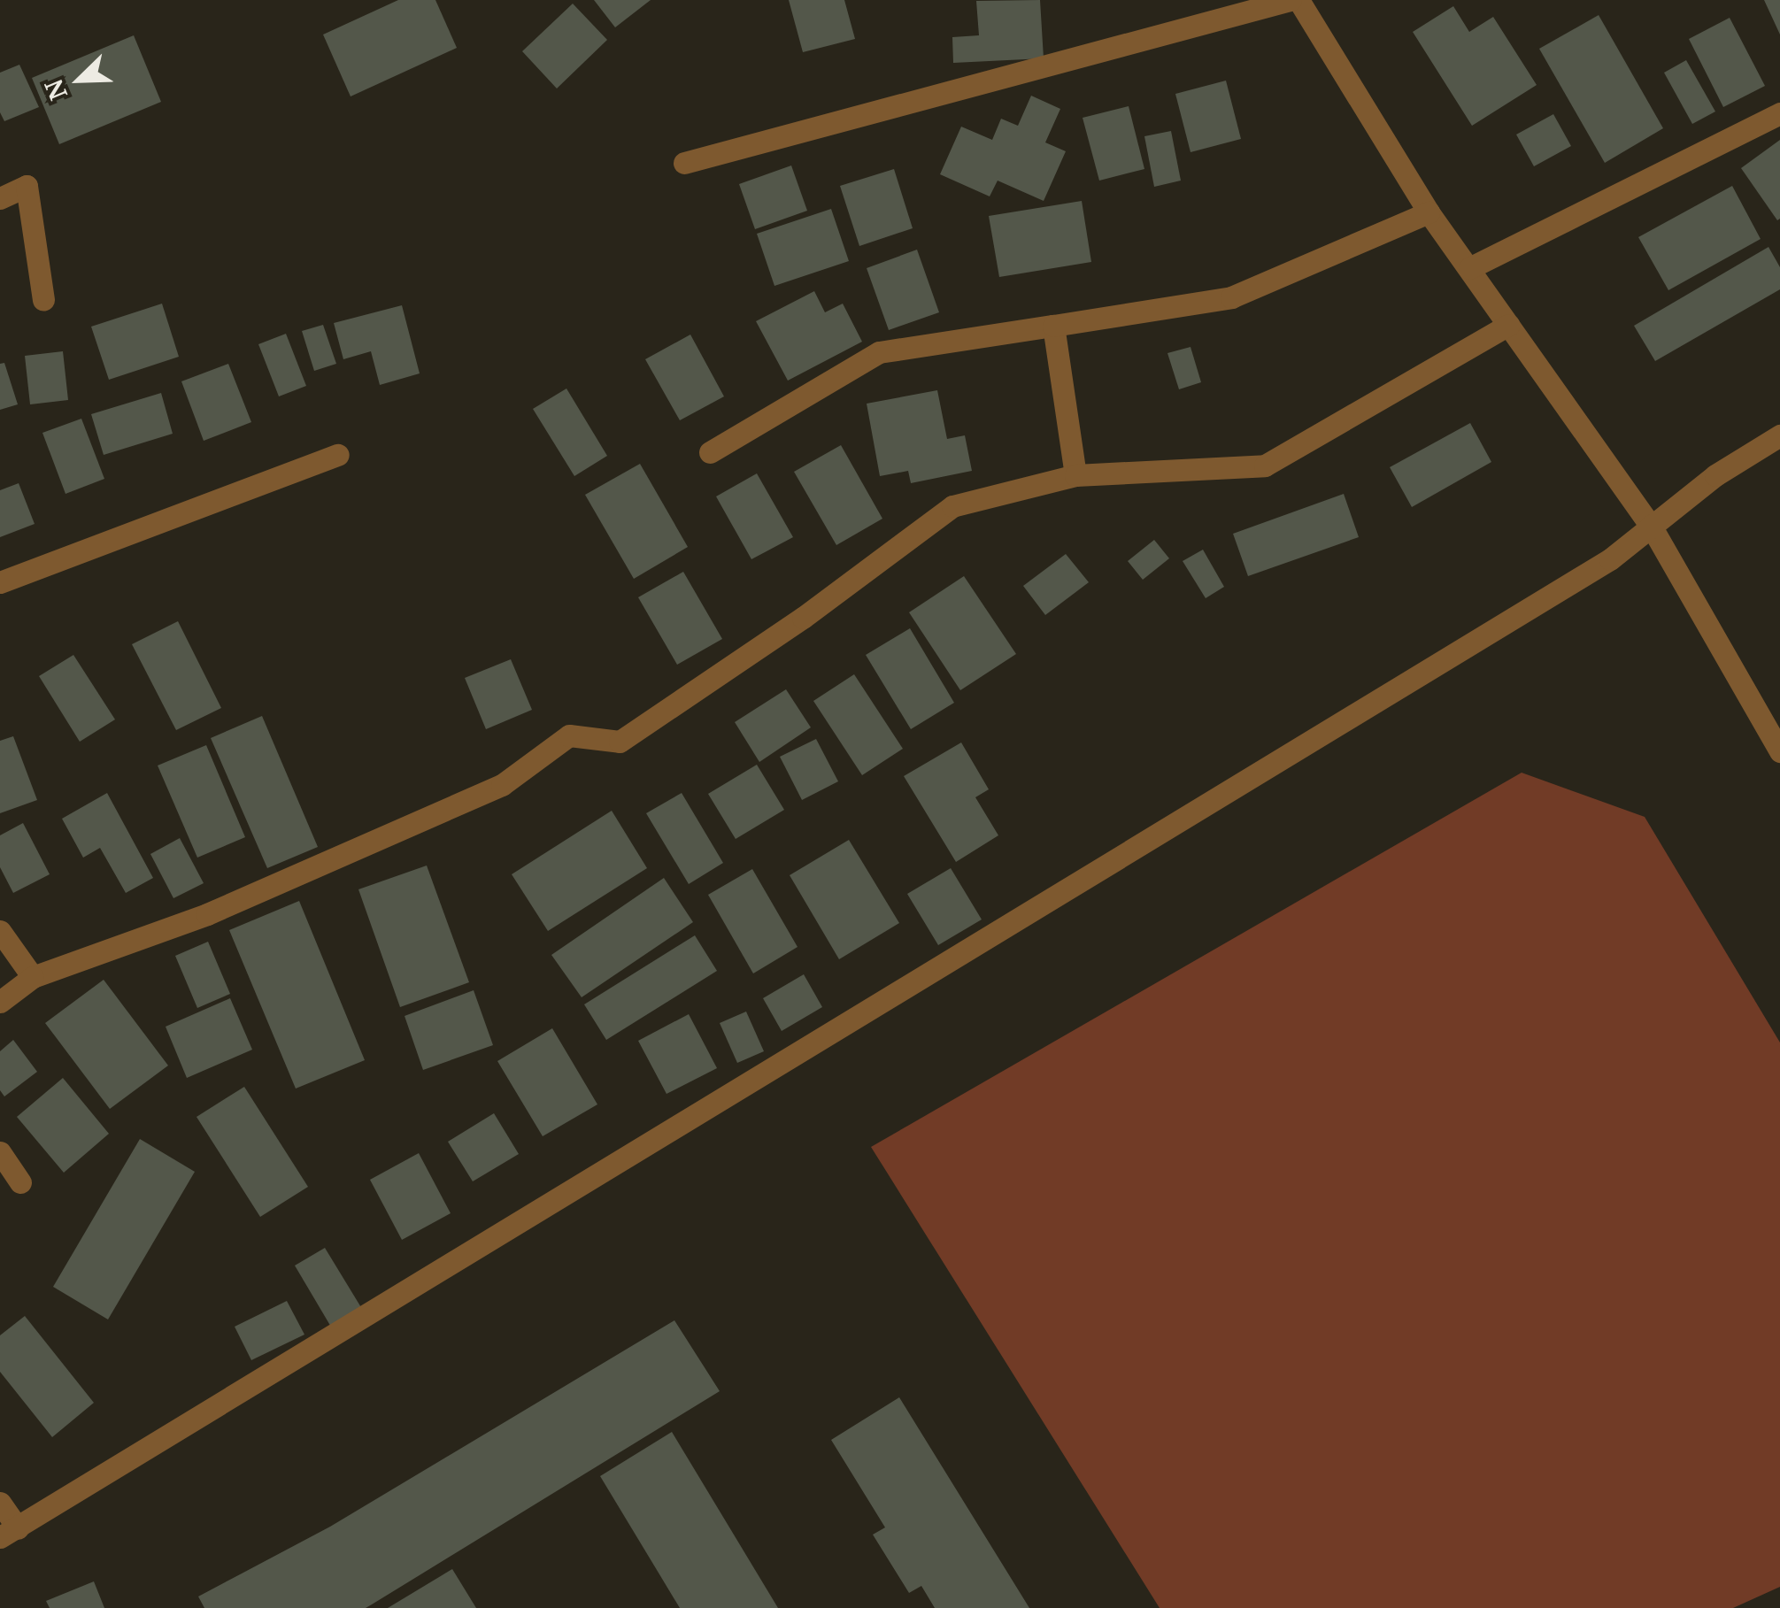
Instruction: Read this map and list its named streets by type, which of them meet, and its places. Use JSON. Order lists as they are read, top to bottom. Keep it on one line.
{"north":"bottom left"}
